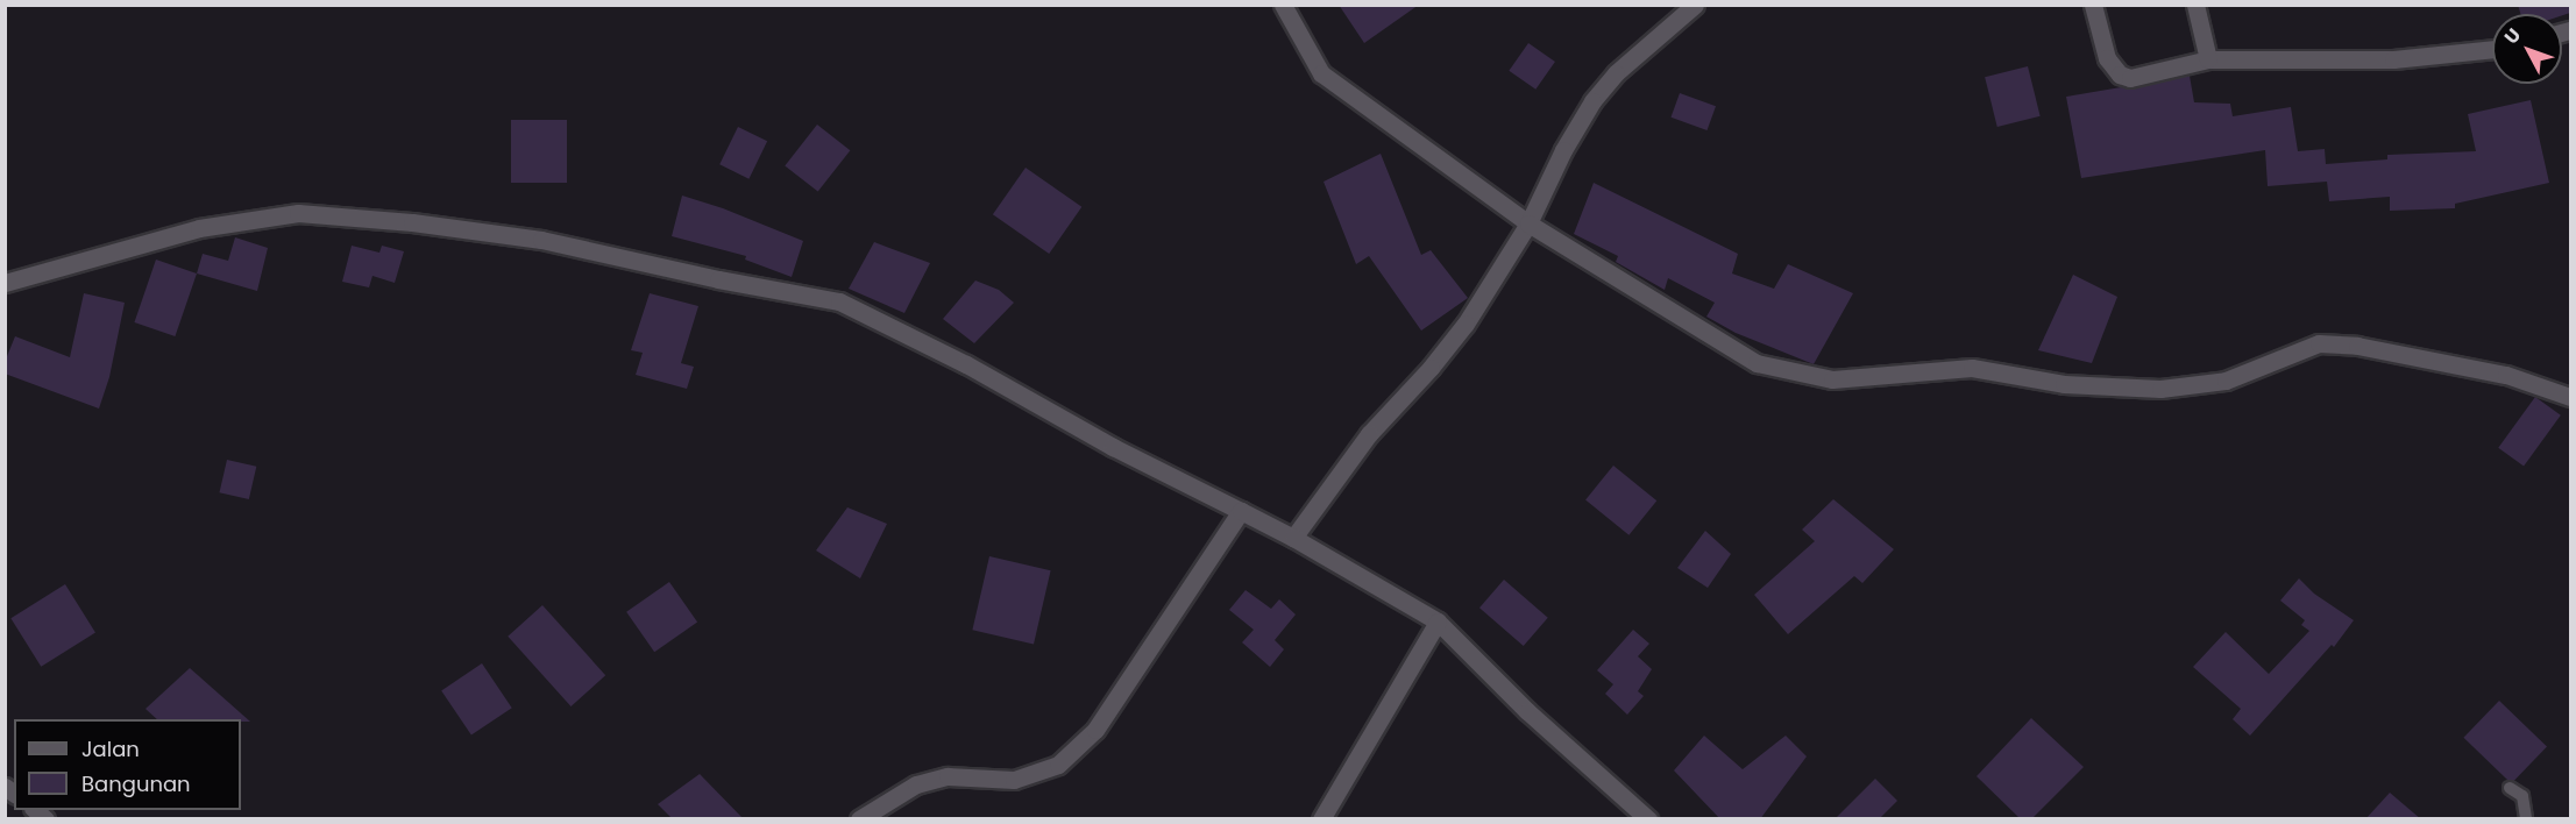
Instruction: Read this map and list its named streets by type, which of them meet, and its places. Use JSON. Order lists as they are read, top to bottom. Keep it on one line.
{"legend":["Jalan","Bangunan"],"north":"top left"}
